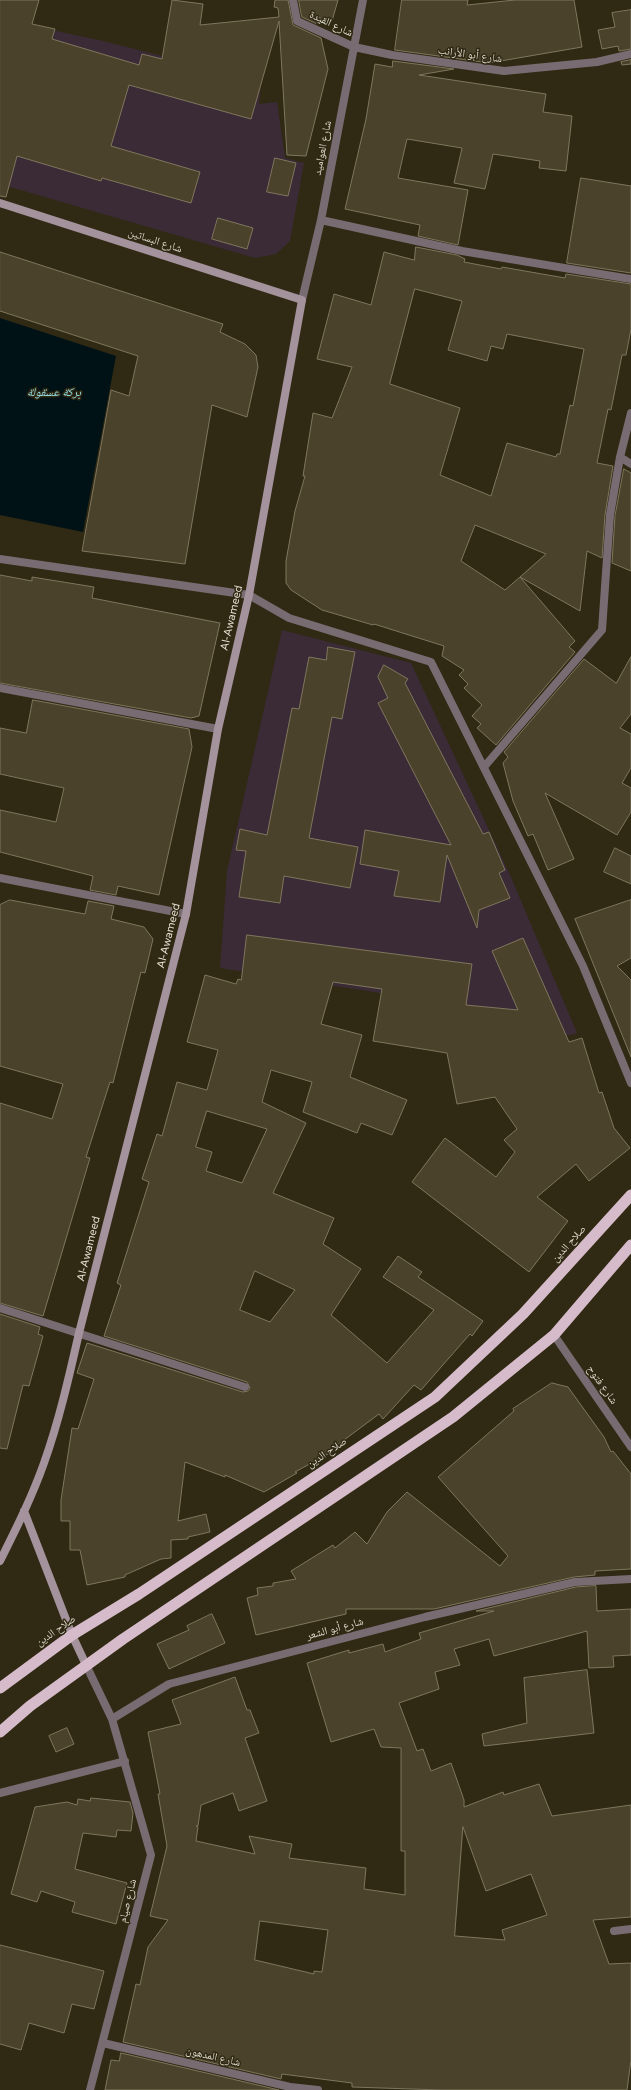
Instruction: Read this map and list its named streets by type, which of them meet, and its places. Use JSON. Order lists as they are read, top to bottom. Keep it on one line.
{"streets":{"highway":["صلاح الدين"],"main road":["شارع البساتين","Al-Awameed"],"street":["شارع القيدة","شارع أبو الأرانب","شارع العواميد","شارع فتوح","شارع أبو الشعر","شارع صيام","شارع المدهون"]},"crossings":[["شارع القيدة","شارع أبو الأرانب"],["شارع القيدة","شارع العواميد"],["شارع أبو الأرانب","شارع العواميد"],["شارع العواميد","شارع البساتين"],["شارع العواميد","Al-Awameed"],["شارع البساتين","Al-Awameed"],["شارع أبو الشعر","شارع صيام"],["شارع صيام","شارع المدهون"]],"water":["بركة عسقولة"]}
